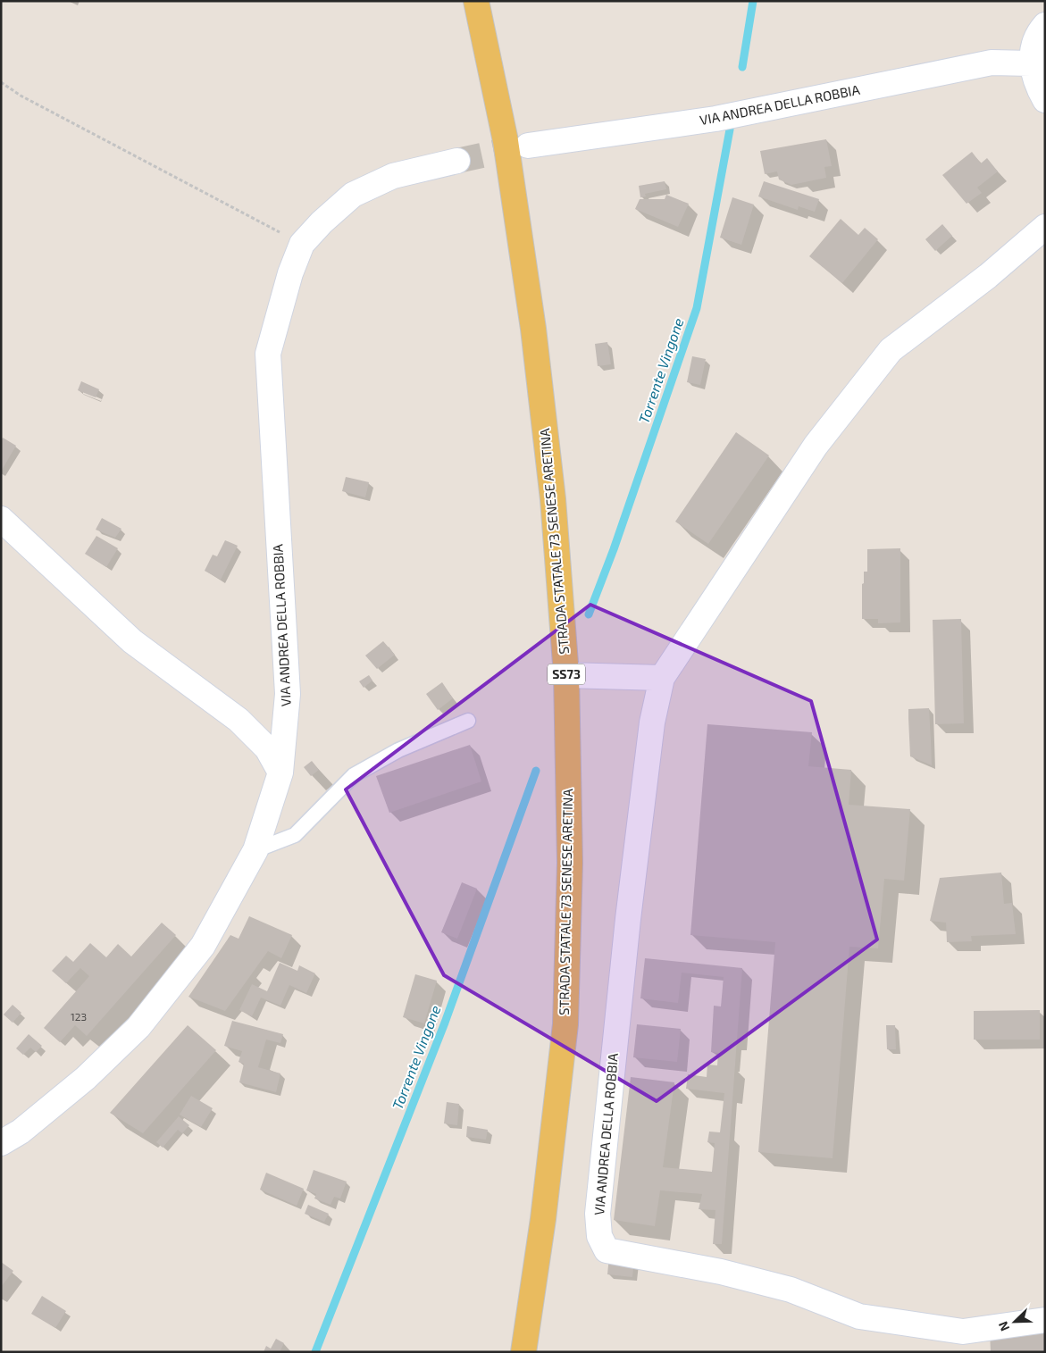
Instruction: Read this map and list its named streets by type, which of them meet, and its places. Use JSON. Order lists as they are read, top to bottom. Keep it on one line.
{"streets":{"main road":["STRADA STATALE 73 SENESE ARETINA","SS73"],"street":["VIA ANDREA DELLA ROBBIA"]},"water":["Torrente Vingone"],"house_numbers":["123"],"north":"bottom left"}
